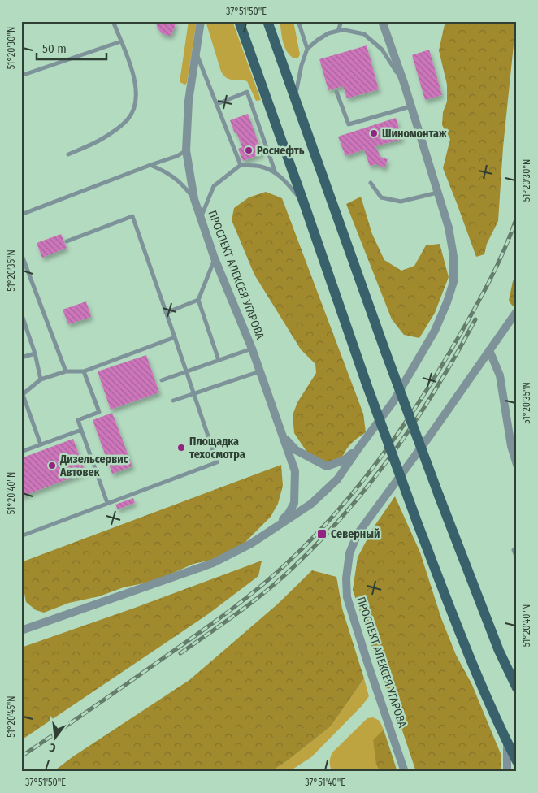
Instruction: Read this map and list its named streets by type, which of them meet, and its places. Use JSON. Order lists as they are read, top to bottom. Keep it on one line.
{"streets":{"street":["ПРОСПЕКТ АЛЕКСЕЯ УГАРОВА"]},"places":{"other":["Шиномонтаж","Роснефть","Площадка техосмотра","Дизельсервис Автовек"],"transit":["Северный"]},"scale_bar":"50 m","north":"bottom","coordinates":["37°51'50\"E","51°20'30\"N","51°20'35\"N","51°20'40\"N","51°20'45\"N","37°51'40\"E"]}
